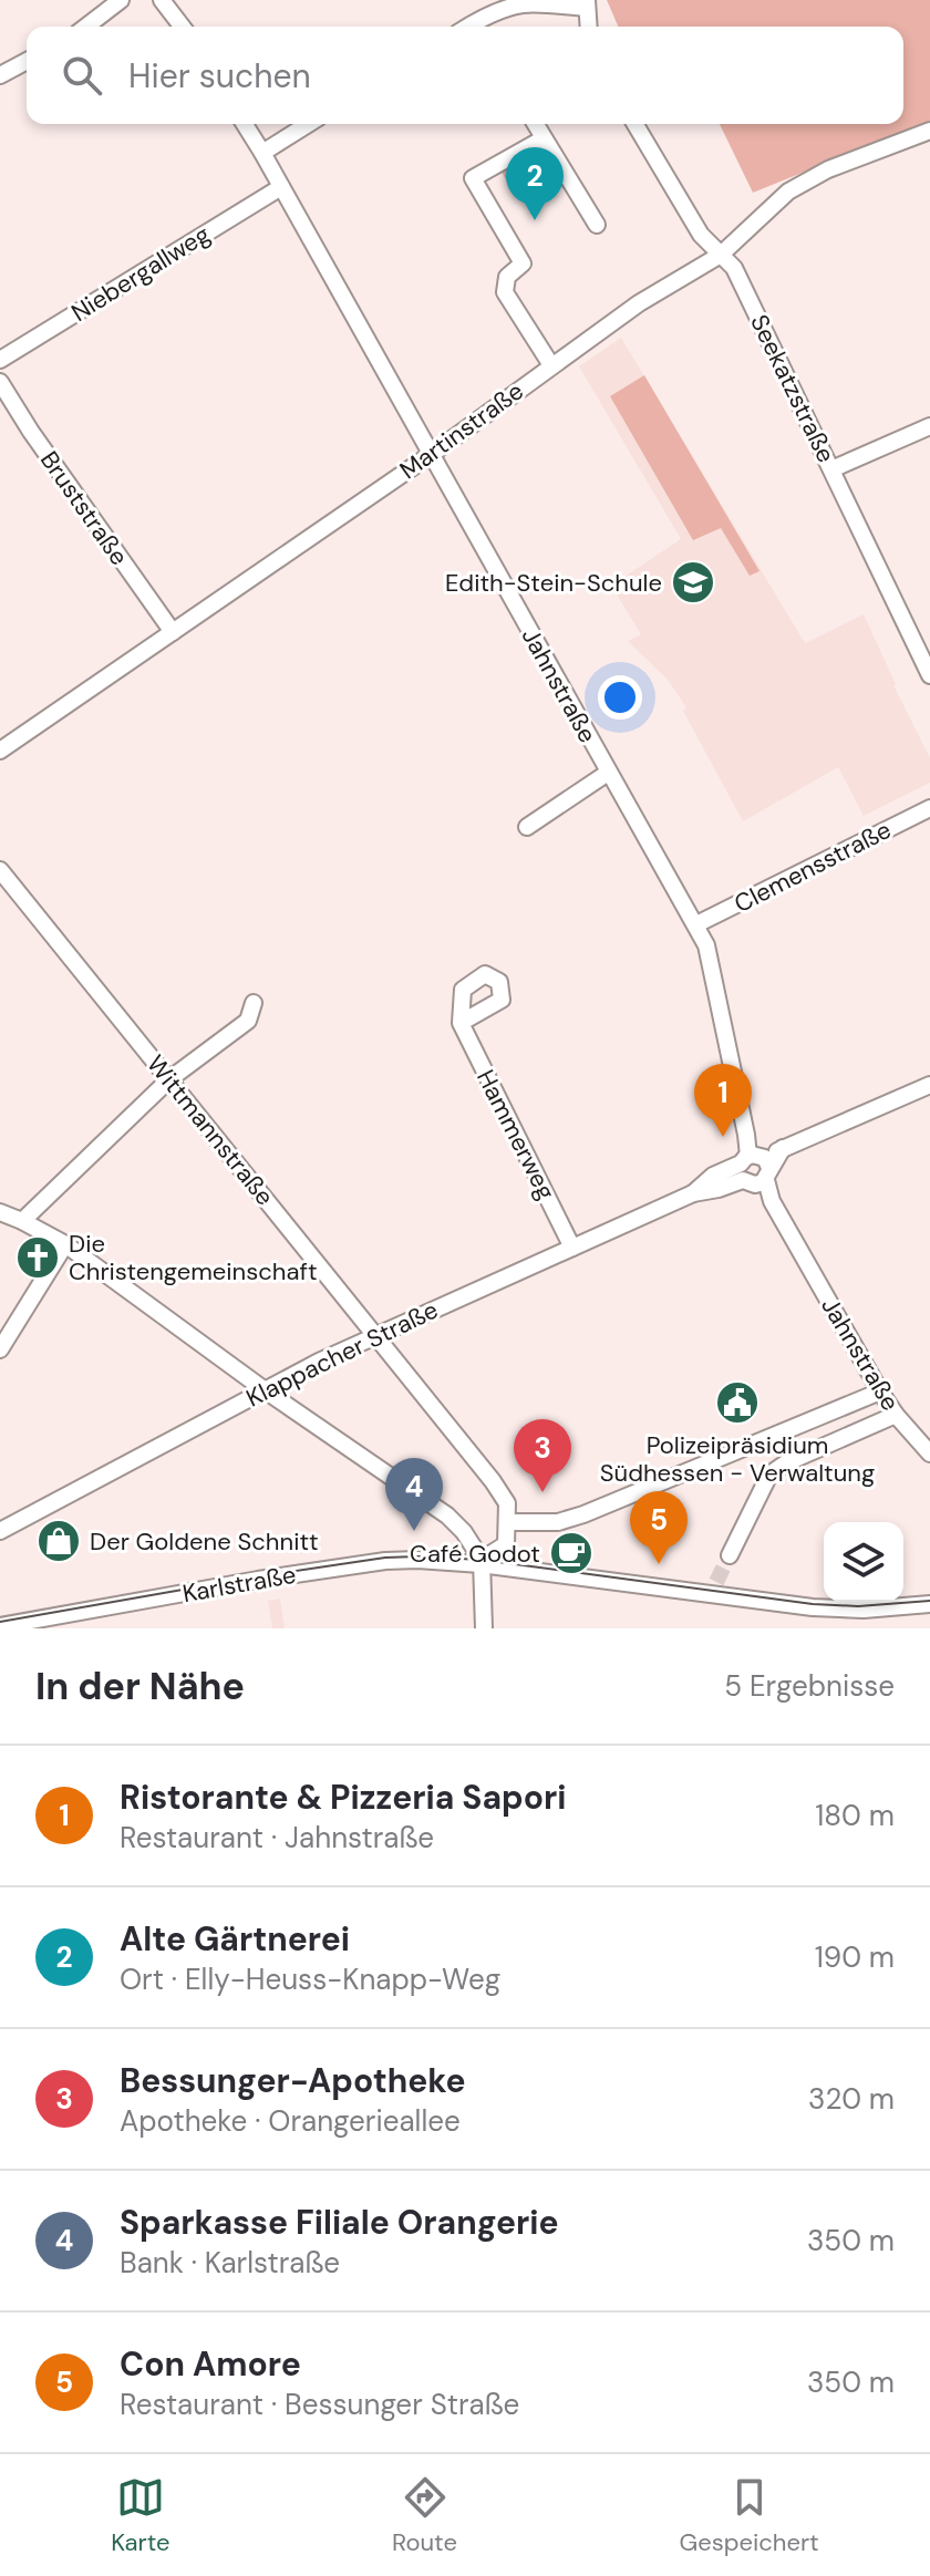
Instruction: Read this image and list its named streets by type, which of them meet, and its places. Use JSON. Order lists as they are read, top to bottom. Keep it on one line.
{"streets":{"street":["Niebergallweg","Seekatzstraße","Martinstraße","Bruststraße","Jahnstraße","Clemensstraße","Wittmannstraße","Hammerweg","Klappacher Straße","Karlstraße"]},"crossings":[["Niebergallweg","Jahnstraße"],["Seekatzstraße","Martinstraße"],["Martinstraße","Bruststraße"],["Martinstraße","Jahnstraße"],["Jahnstraße","Clemensstraße"],["Jahnstraße","Klappacher Straße"],["Wittmannstraße","Klappacher Straße"],["Hammerweg","Klappacher Straße"]],"places":{"school or university":["Edith-Stein-Schule"],"church":["Die Christengemeinschaft"],"public building":["Polizeipräsidium Südhessen - Verwaltung"],"shop":["Der Goldene Schnitt"],"cafe":["Café Godot"]},"page":{"search":"Hier suchen","pins":["2","1","3","4","5"],"heading":["In der Nähe","5 Ergebnisse"],"list":[{"mark":"1","name":"Ristorante & Pizzeria Sapori","note":"Restaurant · Jahnstraße","value":"180 m"},{"mark":"2","name":"Alte Gärtnerei","note":"Ort · Elly-Heuss-Knapp-Weg","value":"190 m"},{"mark":"3","name":"Bessunger-Apotheke","note":"Apotheke · Orangerieallee","value":"320 m"},{"mark":"4","name":"Sparkasse Filiale Orangerie","note":"Bank · Karlstraße","value":"350 m"},{"mark":"5","name":"Con Amore","note":"Restaurant · Bessunger Straße","value":"350 m"}],"nav":["Karte","Route","Gespeichert"]}}
